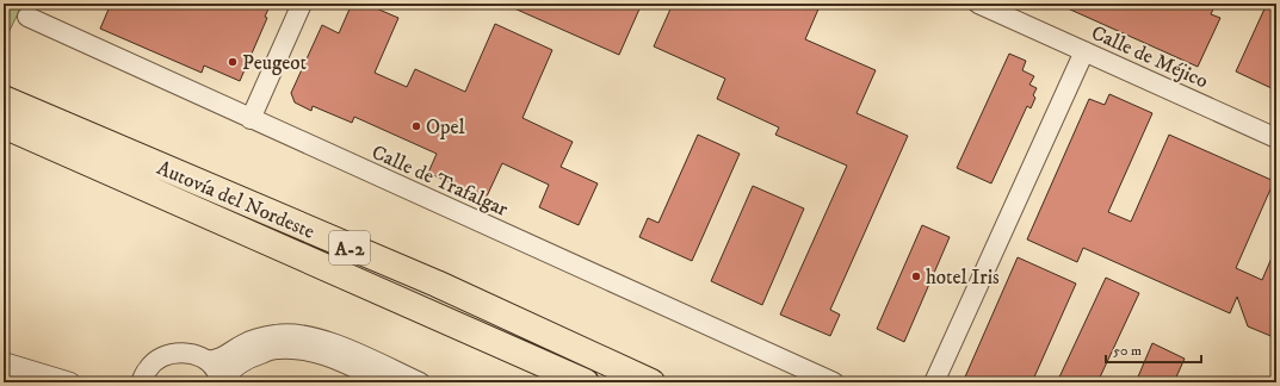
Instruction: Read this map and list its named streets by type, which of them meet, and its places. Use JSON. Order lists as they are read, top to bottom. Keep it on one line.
{"streets":{"highway":["Autovía del Nordeste","A-2"],"street":["Calle de Méjico","Calle de Trafalgar"]},"places":["Peugeot","Opel","hotel Iris"],"scale_bar":"50 m"}
